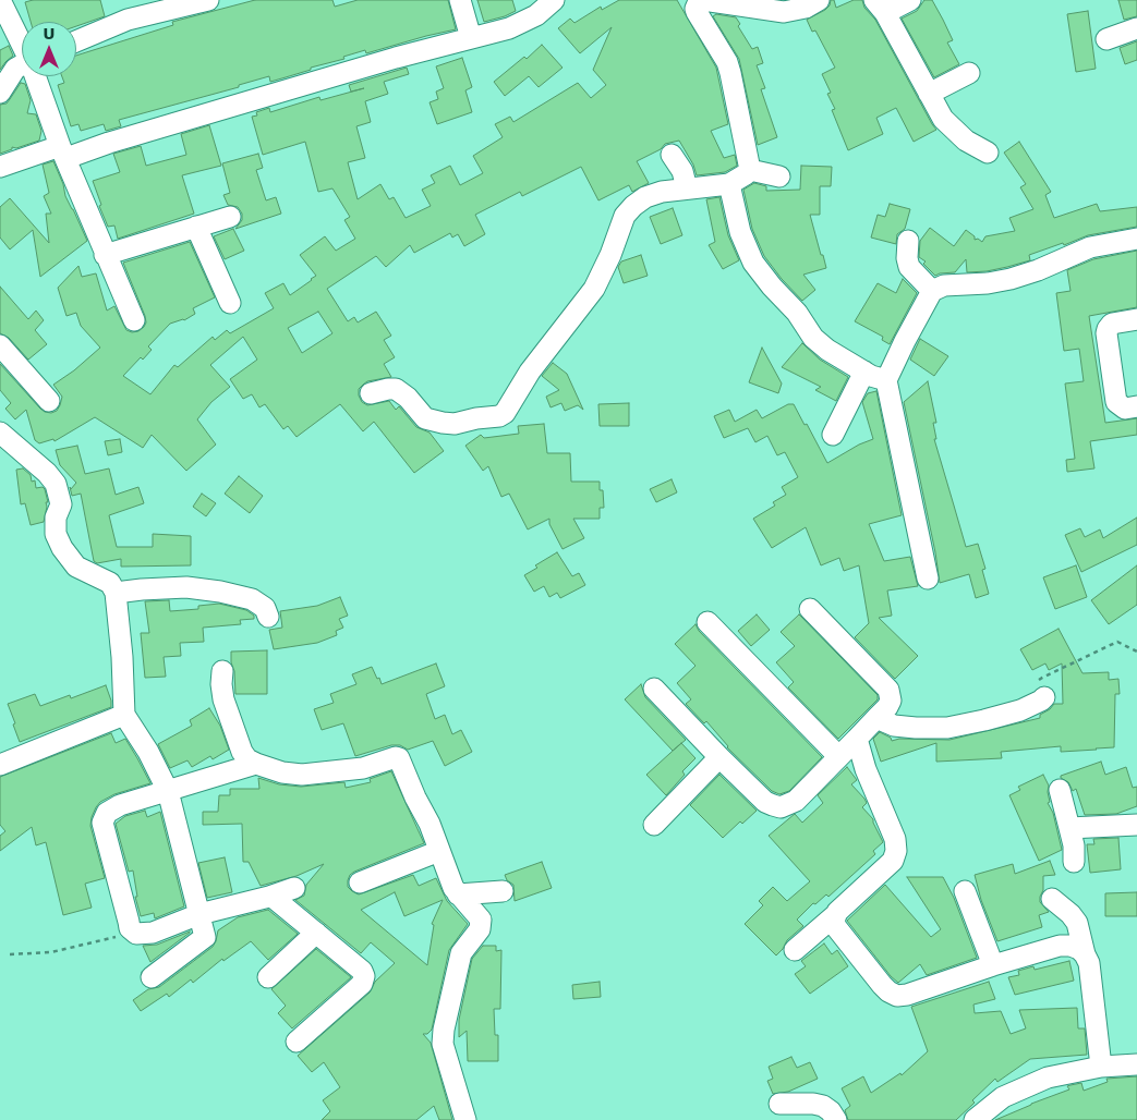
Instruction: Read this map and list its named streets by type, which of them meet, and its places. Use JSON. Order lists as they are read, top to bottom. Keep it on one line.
{"north":"top"}
